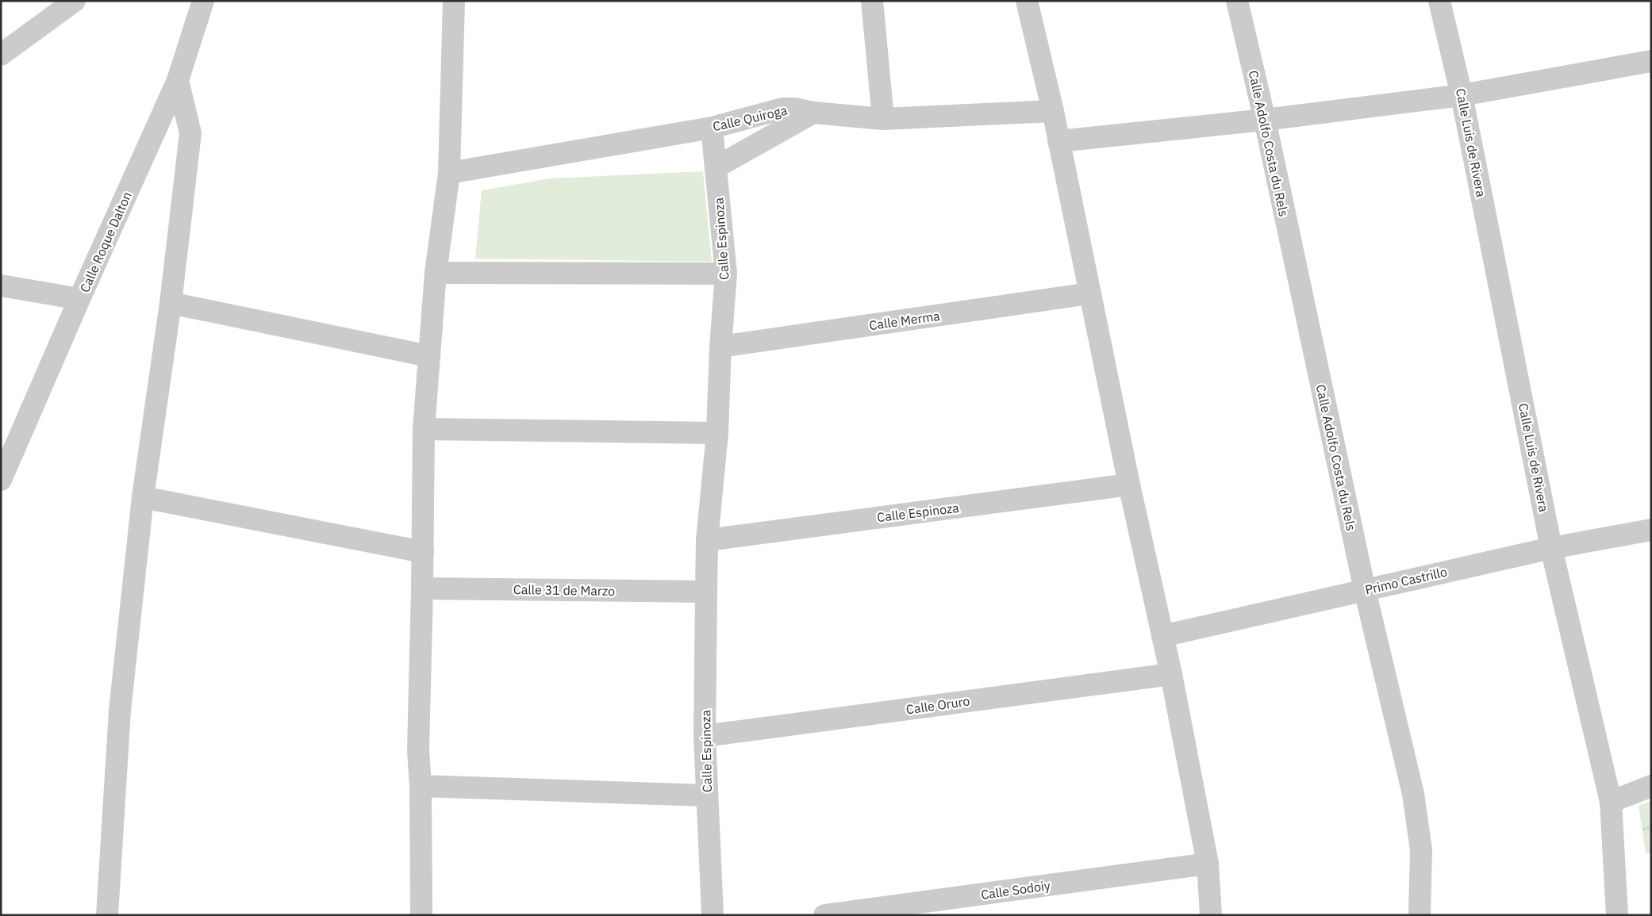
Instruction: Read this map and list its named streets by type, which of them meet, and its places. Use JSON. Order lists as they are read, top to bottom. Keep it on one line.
{"streets":{"street":["Calle Quiroga","Calle Luis de Rivera","Calle Adolfo Costa du Rels","Calle Espinoza","Calle Roque Dalton","Calle Merma","Primo Castrillo","Calle 31 de Marzo","Calle Oruro","Calle Sodoiy"]},"crossings":[["Calle Quiroga","Calle Espinoza"],["Calle Luis de Rivera","Primo Castrillo"],["Calle Adolfo Costa du Rels","Primo Castrillo"],["Calle Espinoza","Calle Merma"],["Calle Espinoza","Calle 31 de Marzo"],["Calle Espinoza","Calle Oruro"]]}
